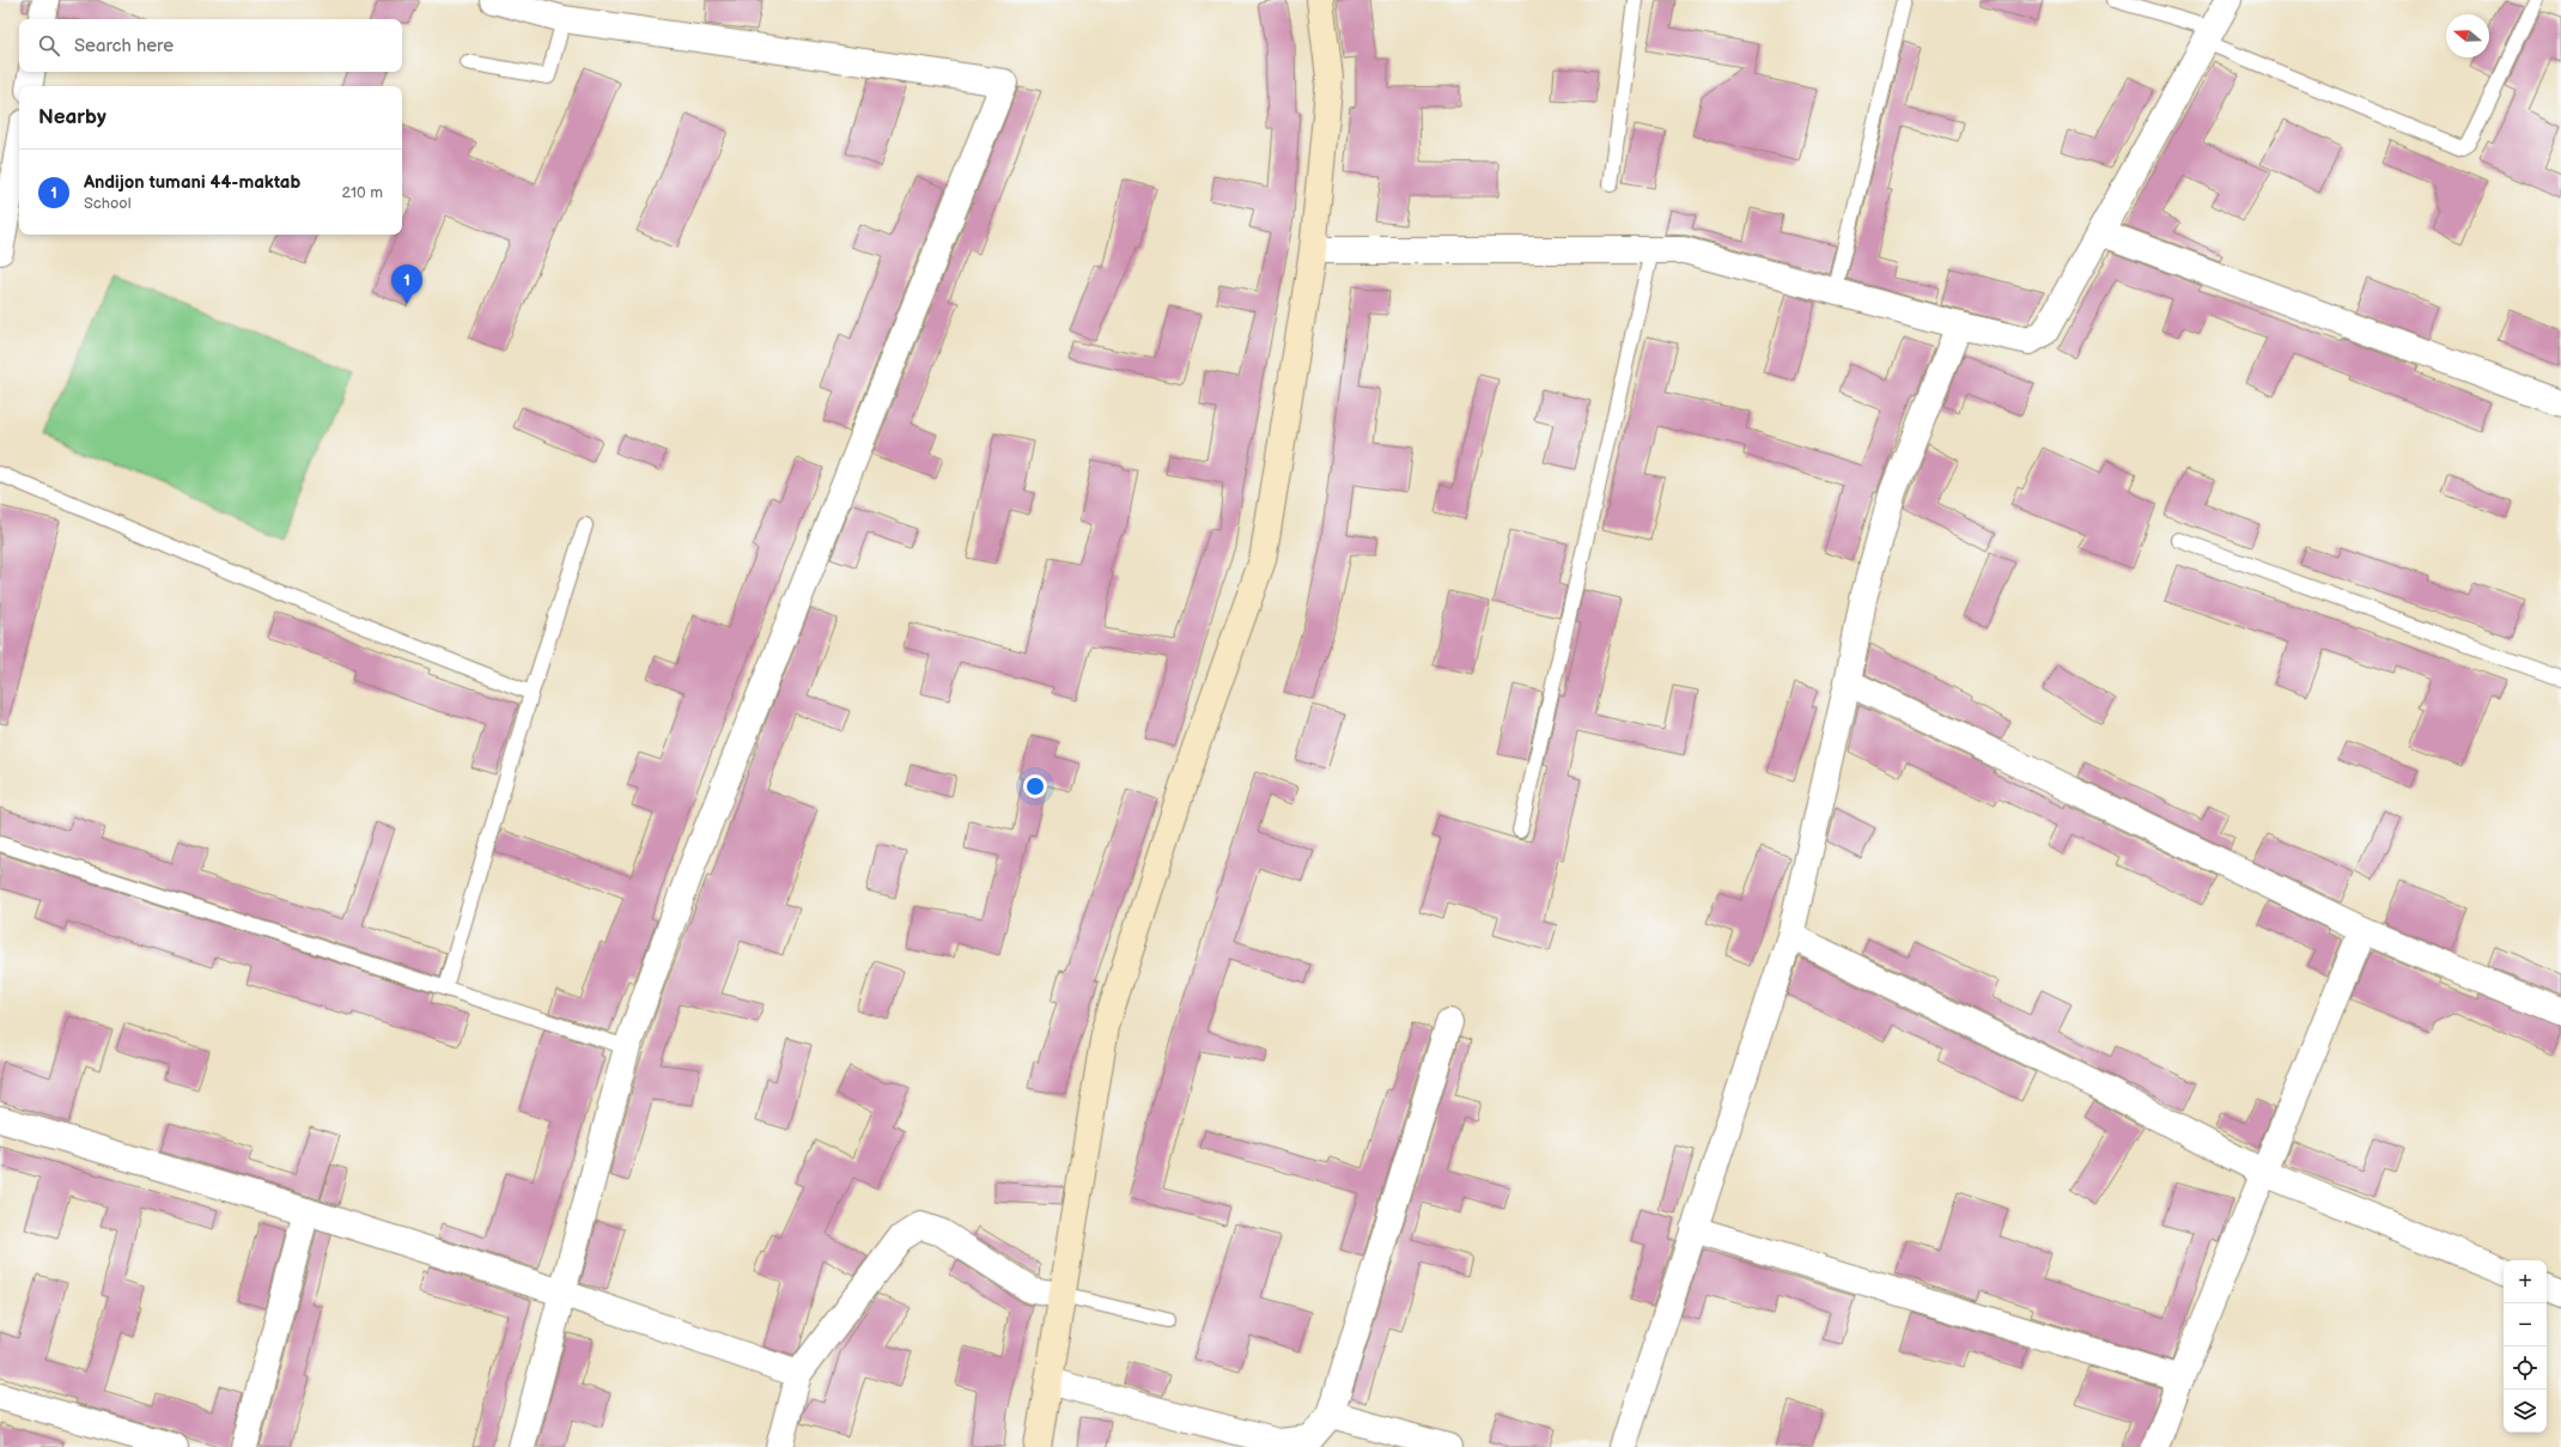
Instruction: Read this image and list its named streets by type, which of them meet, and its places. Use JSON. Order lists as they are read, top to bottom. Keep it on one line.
{"north":"left","page":{"search":"Search here","heading":"Nearby","list":[{"mark":"1","name":"Andijon tumani 44-maktab","note":"School","value":"210 m"}],"pins":"1","map_buttons":["+","−"]}}
